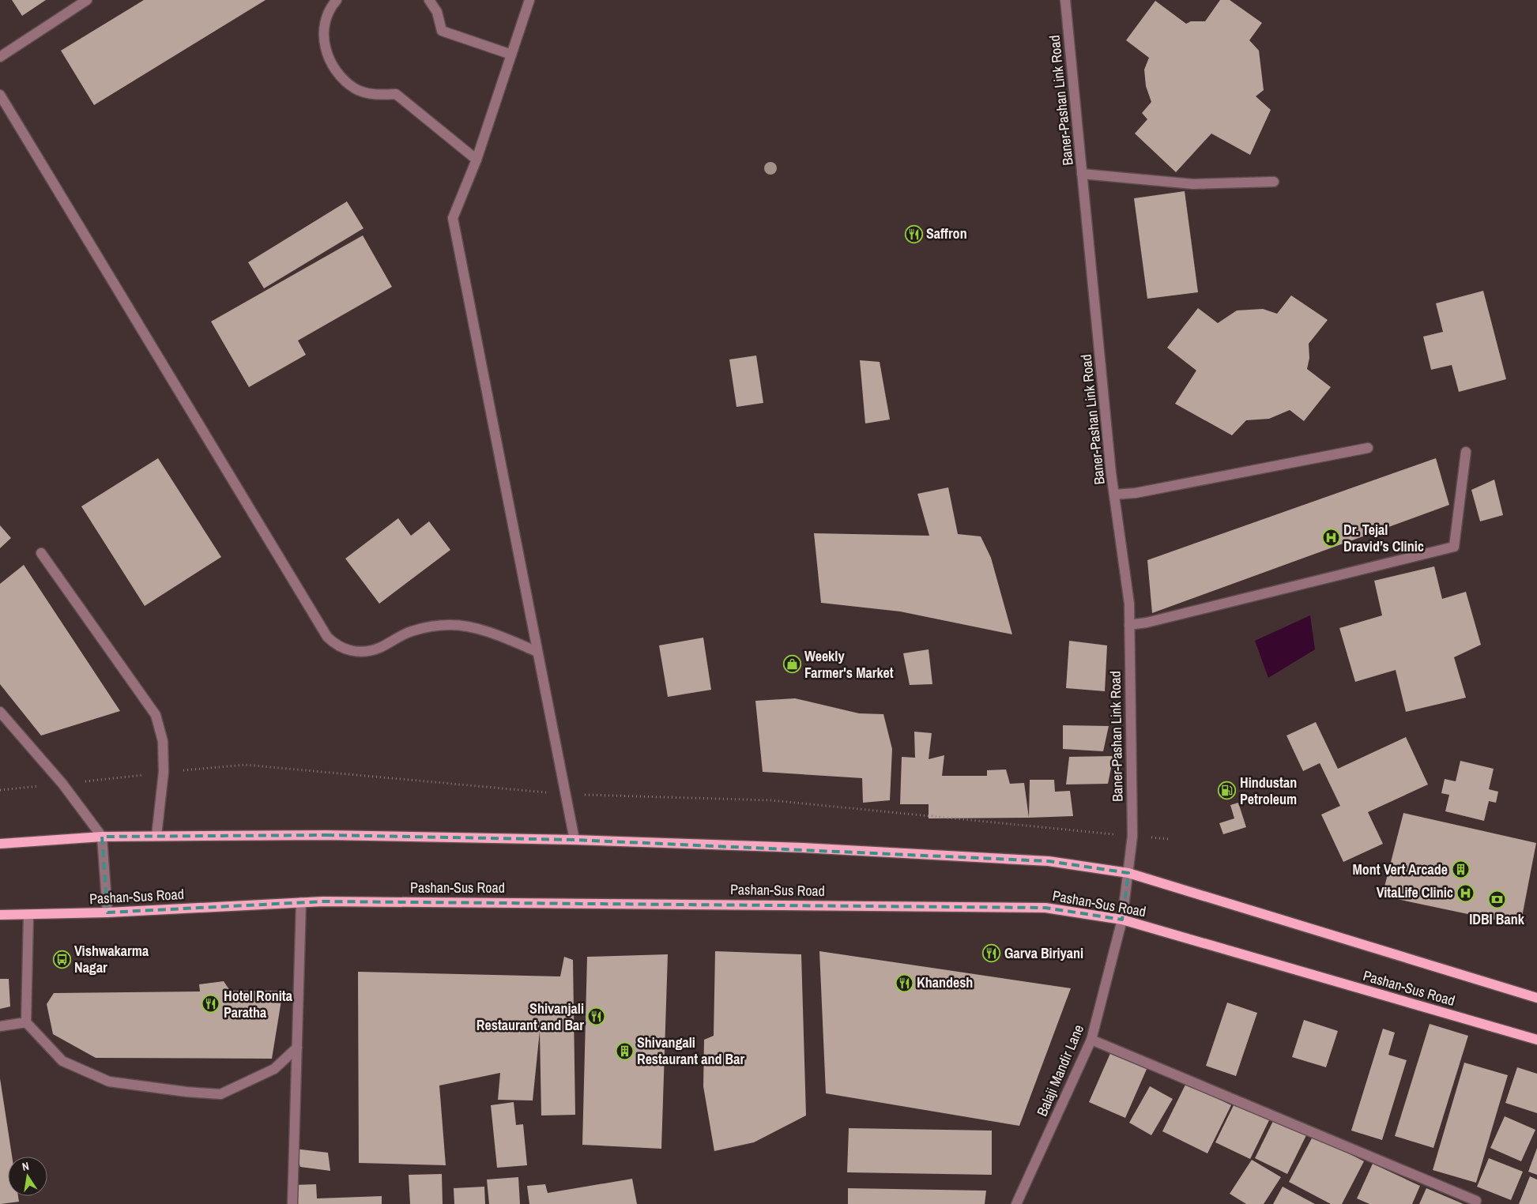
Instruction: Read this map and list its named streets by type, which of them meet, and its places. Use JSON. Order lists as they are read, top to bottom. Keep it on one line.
{"streets":{"main road":["Pashan-Sus Road"],"street":["Baner-Pashan Link Road","Balaji Mandir Lane"]},"crossings":[["Baner-Pashan Link Road","Pashan-Sus Road"],["Baner-Pashan Link Road","Balaji Mandir Lane"],["Pashan-Sus Road","Balaji Mandir Lane"]],"places":{"restaurant":["Saffron","Garva Biriyani","Khandesh","Hotel Ronita Paratha","Shivanjali Restaurant and Bar"],"hospital":["Dr. Tejal Dravid’s Clinic","VitaLife Clinic"],"shop":["Weekly Farmer's Market"],"fuel station":["Hindustan Petroleum"],"building":["Mont Vert Arcade","Shivangali Restaurant and Bar"],"bank":["IDBI Bank"],"bus stop":["Vishwakarma Nagar"]},"north":"top"}
